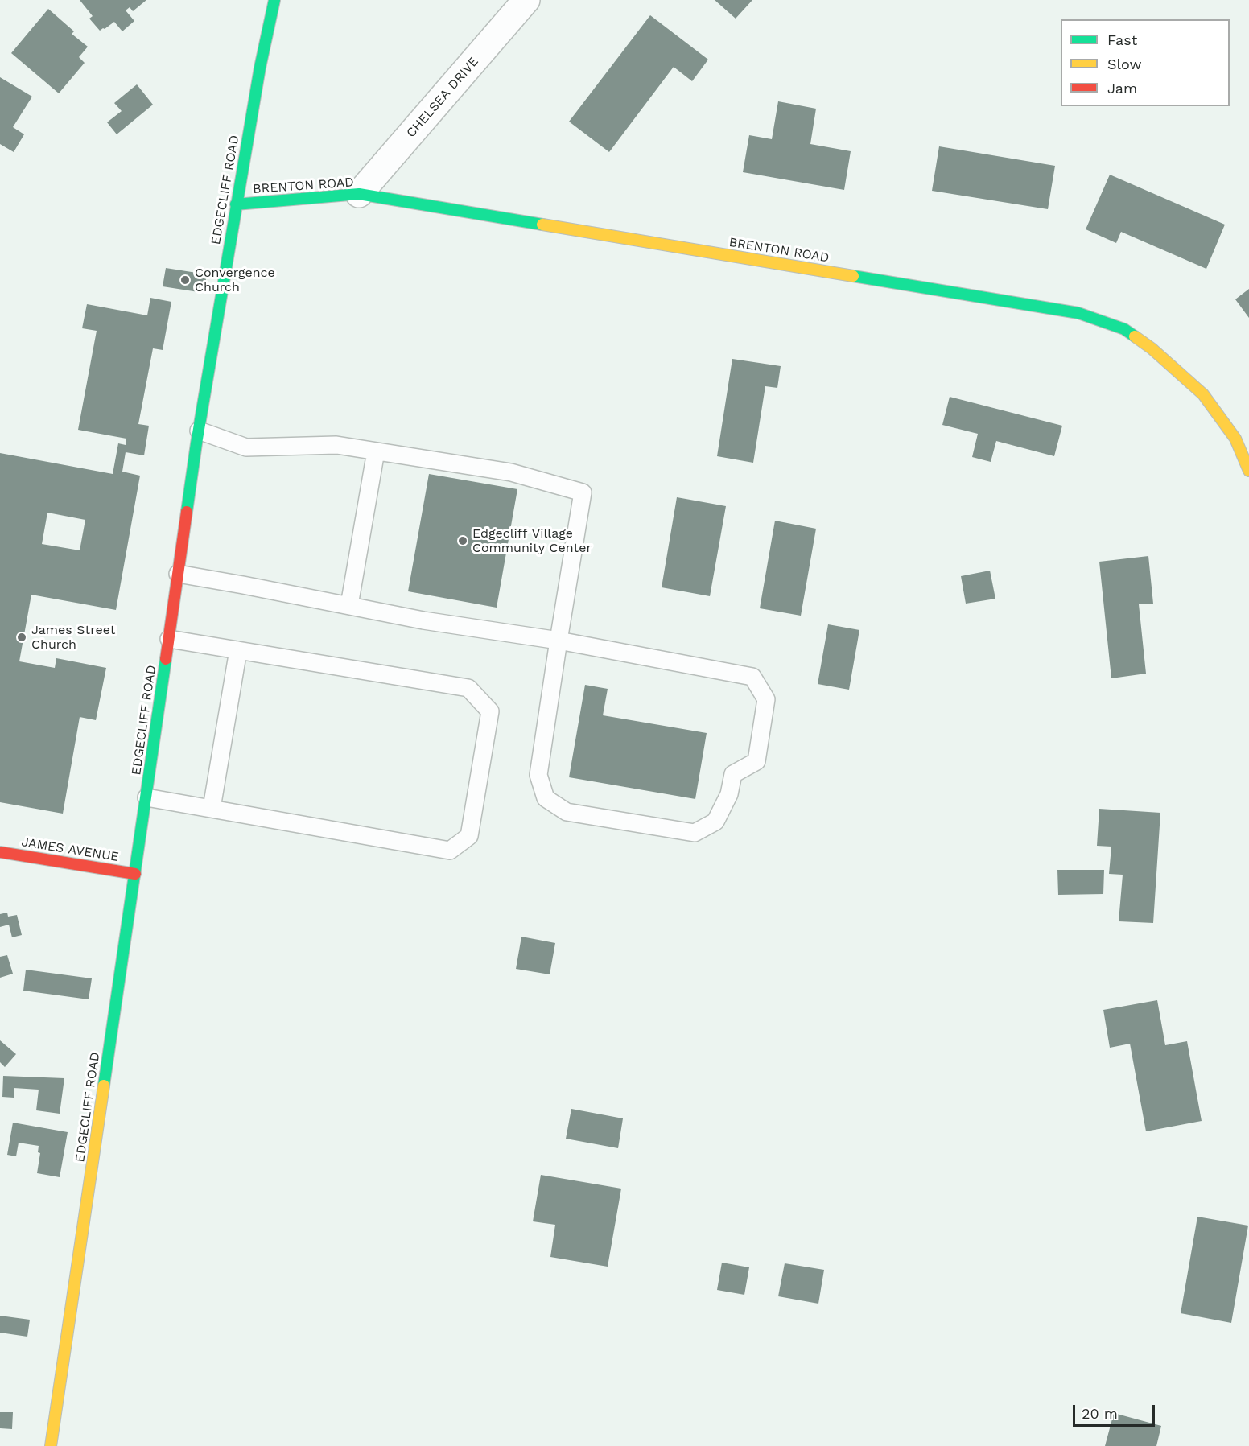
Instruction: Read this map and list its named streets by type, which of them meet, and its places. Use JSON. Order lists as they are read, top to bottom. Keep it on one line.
{"streets":{"street":["CHELSEA DRIVE","BRENTON ROAD","EDGECLIFF ROAD","JAMES AVENUE"]},"crossings":[["CHELSEA DRIVE","BRENTON ROAD"],["BRENTON ROAD","EDGECLIFF ROAD"],["EDGECLIFF ROAD","JAMES AVENUE"]],"places":["Convergence Church","Edgecliff Village Community Center","James Street Church"],"legend":["Fast","Slow","Jam"],"scale_bar":"20 m"}
